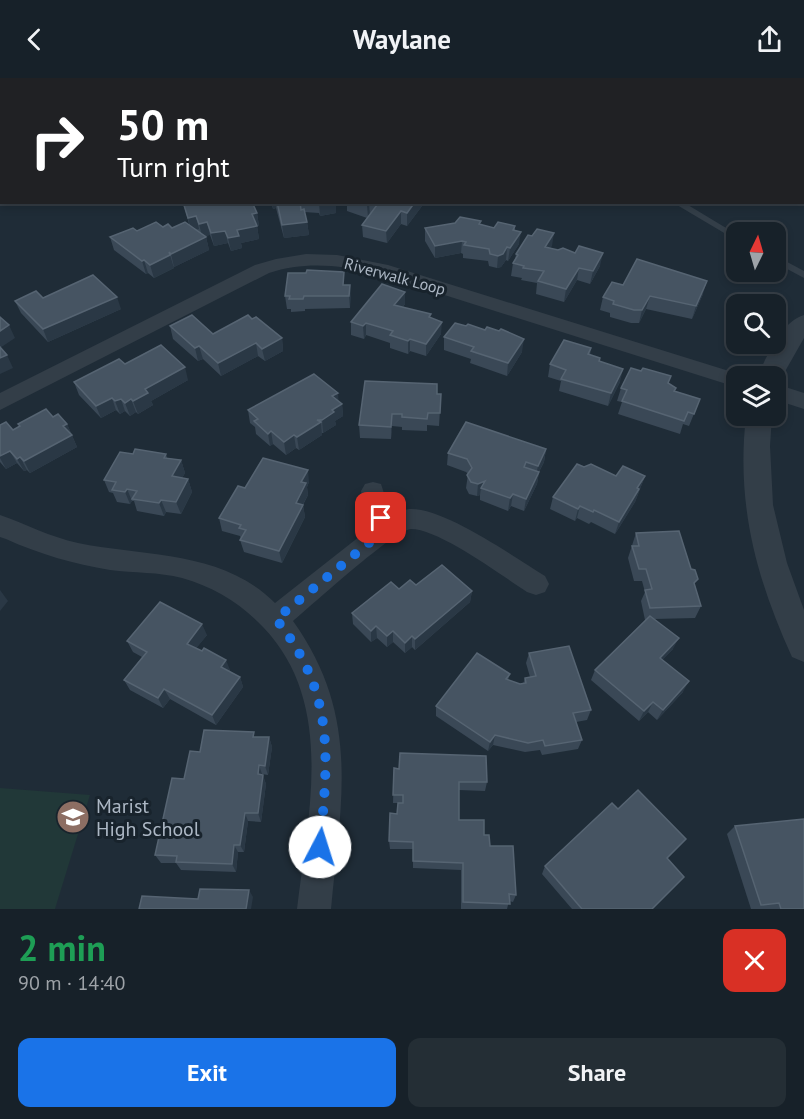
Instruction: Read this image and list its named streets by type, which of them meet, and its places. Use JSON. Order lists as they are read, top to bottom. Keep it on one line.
{"streets":{"street":["Riverwalk Loop"]},"places":{"school or university":["Marist High School"]},"north":"top","page":{"header":"Waylane","turn":["50 m","Turn right"],"heading":["2 min","90 m · 14:40"],"buttons":["Exit","Share"]}}
